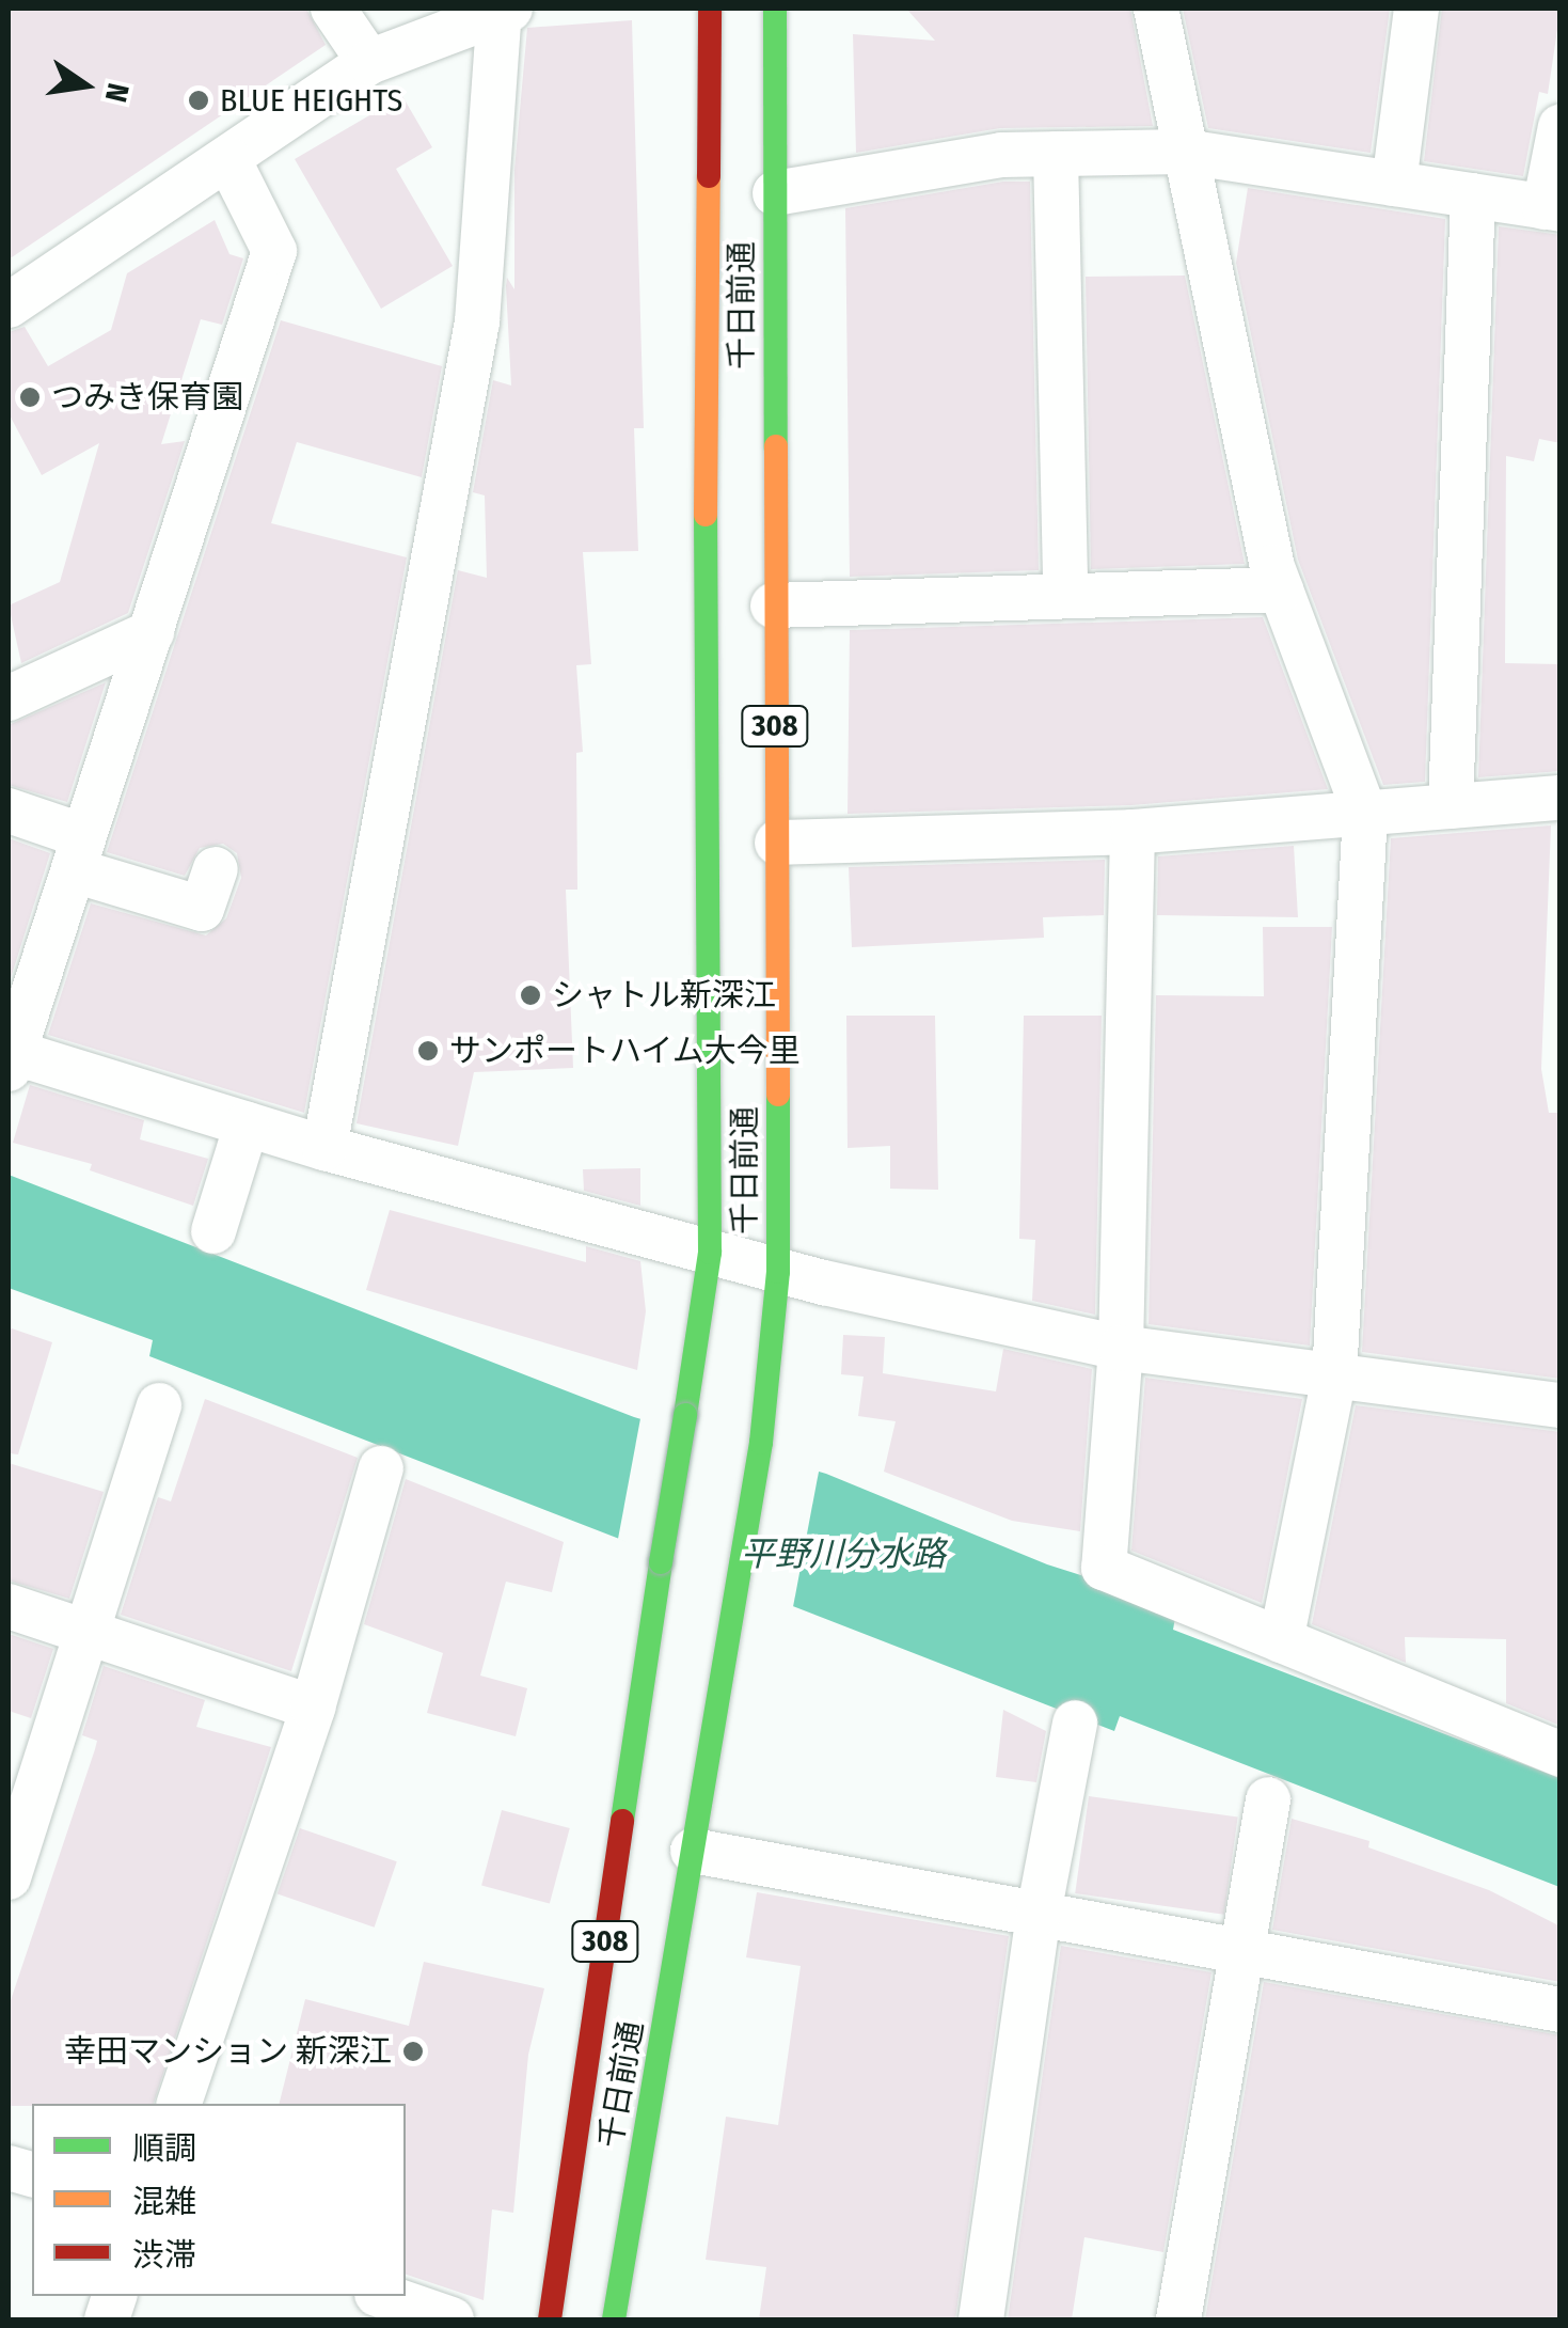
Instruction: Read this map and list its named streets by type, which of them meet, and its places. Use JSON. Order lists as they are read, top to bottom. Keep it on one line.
{"streets":{"highway":["千日前通","308"]},"water":["平野川分水路"],"places":["BLUE HEIGHTS","つみき保育園","シャトル新深江","サンポートハイム大今里","幸田マンション 新深江"],"legend":["順調","混雑","渋滞"],"north":"right"}
